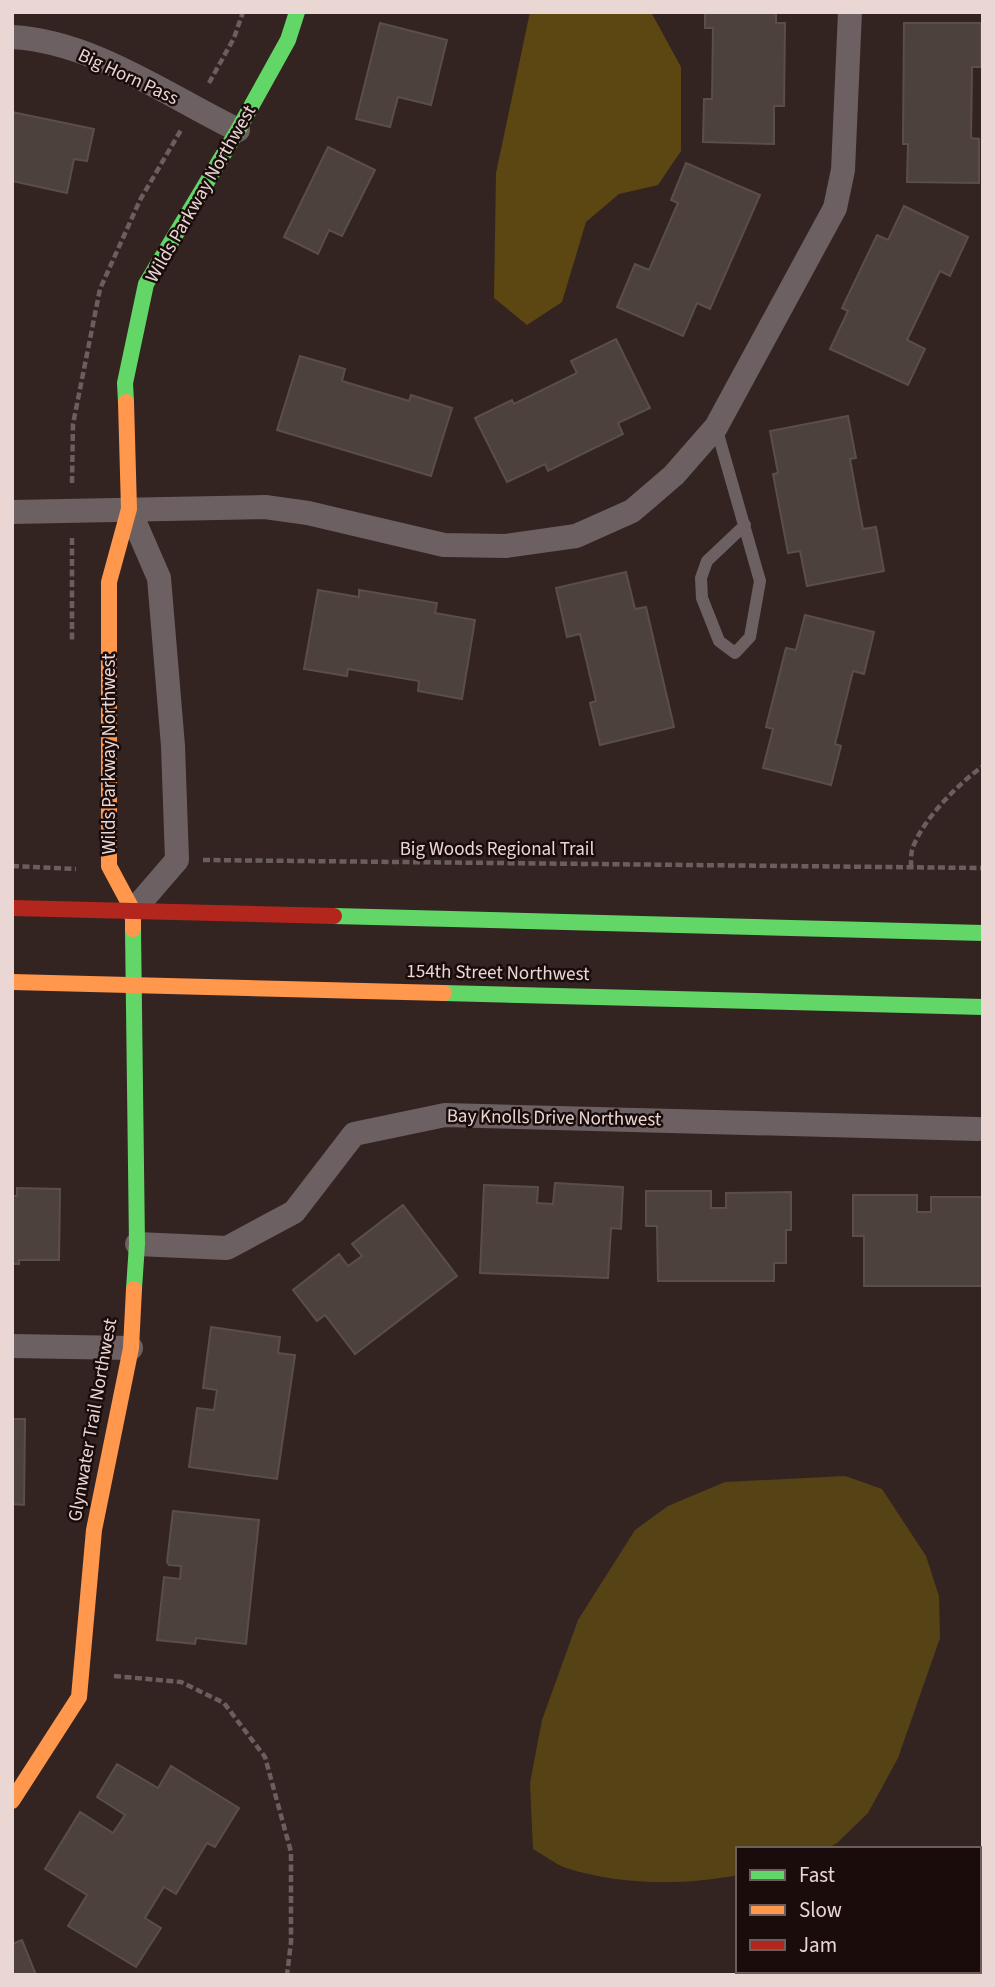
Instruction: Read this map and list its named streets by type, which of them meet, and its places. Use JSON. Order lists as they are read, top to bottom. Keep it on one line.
{"streets":{"street":["Big Horn Pass","Wilds Parkway Northwest","154th Street Northwest","Bay Knolls Drive Northwest","Glynwater Trail Northwest"],"path":["Big Woods Regional Trail"]},"crossings":[["Big Horn Pass","Wilds Parkway Northwest"],["Wilds Parkway Northwest","Big Woods Regional Trail"],["Wilds Parkway Northwest","154th Street Northwest"],["Wilds Parkway Northwest","Glynwater Trail Northwest"],["154th Street Northwest","Glynwater Trail Northwest"],["Bay Knolls Drive Northwest","Glynwater Trail Northwest"]],"legend":["Fast","Slow","Jam"]}
